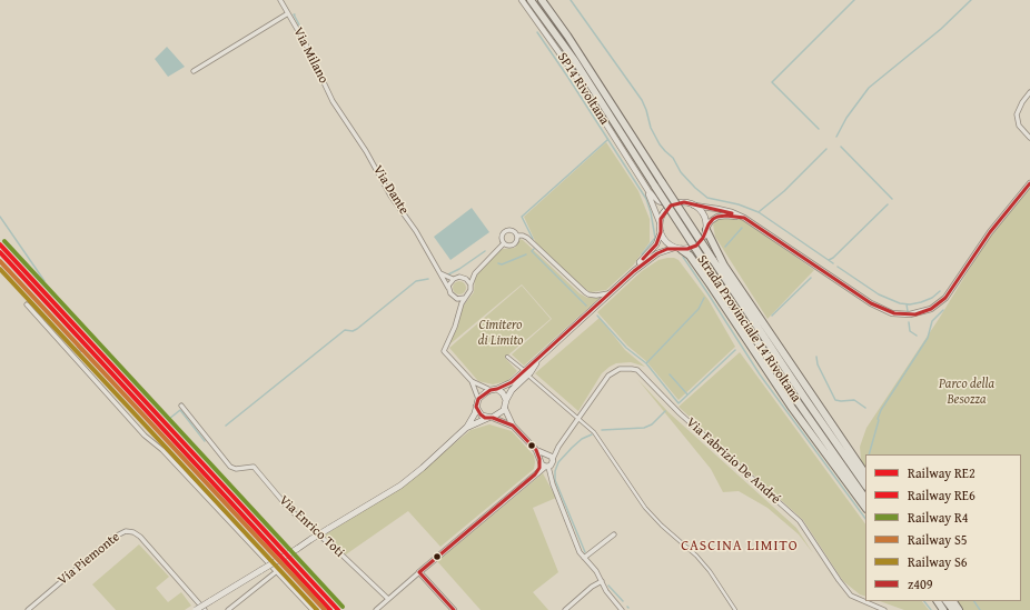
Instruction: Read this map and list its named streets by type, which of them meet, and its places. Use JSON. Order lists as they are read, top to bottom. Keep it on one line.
{"streets":{"highway":["Strada Provinciale 14 Rivoltana"],"main road":["SP14 Rivoltana"],"street":["Via Milano","Via Dante","Via Fabrizio De André","Via Enrico Toti","Via Piemonte"]},"crossings":[["Via Milano","Via Dante"]],"districts":["CASCINA LIMITO"],"parks":["Cimitero di Limito","Parco della Besozza"],"lines":["transit line z409","rail line R4","rail line RE2","rail line RE6","rail line S5","rail line S6"],"legend":["Railway RE2","Railway RE6","Railway R4","Railway S5","Railway S6","z409"]}
